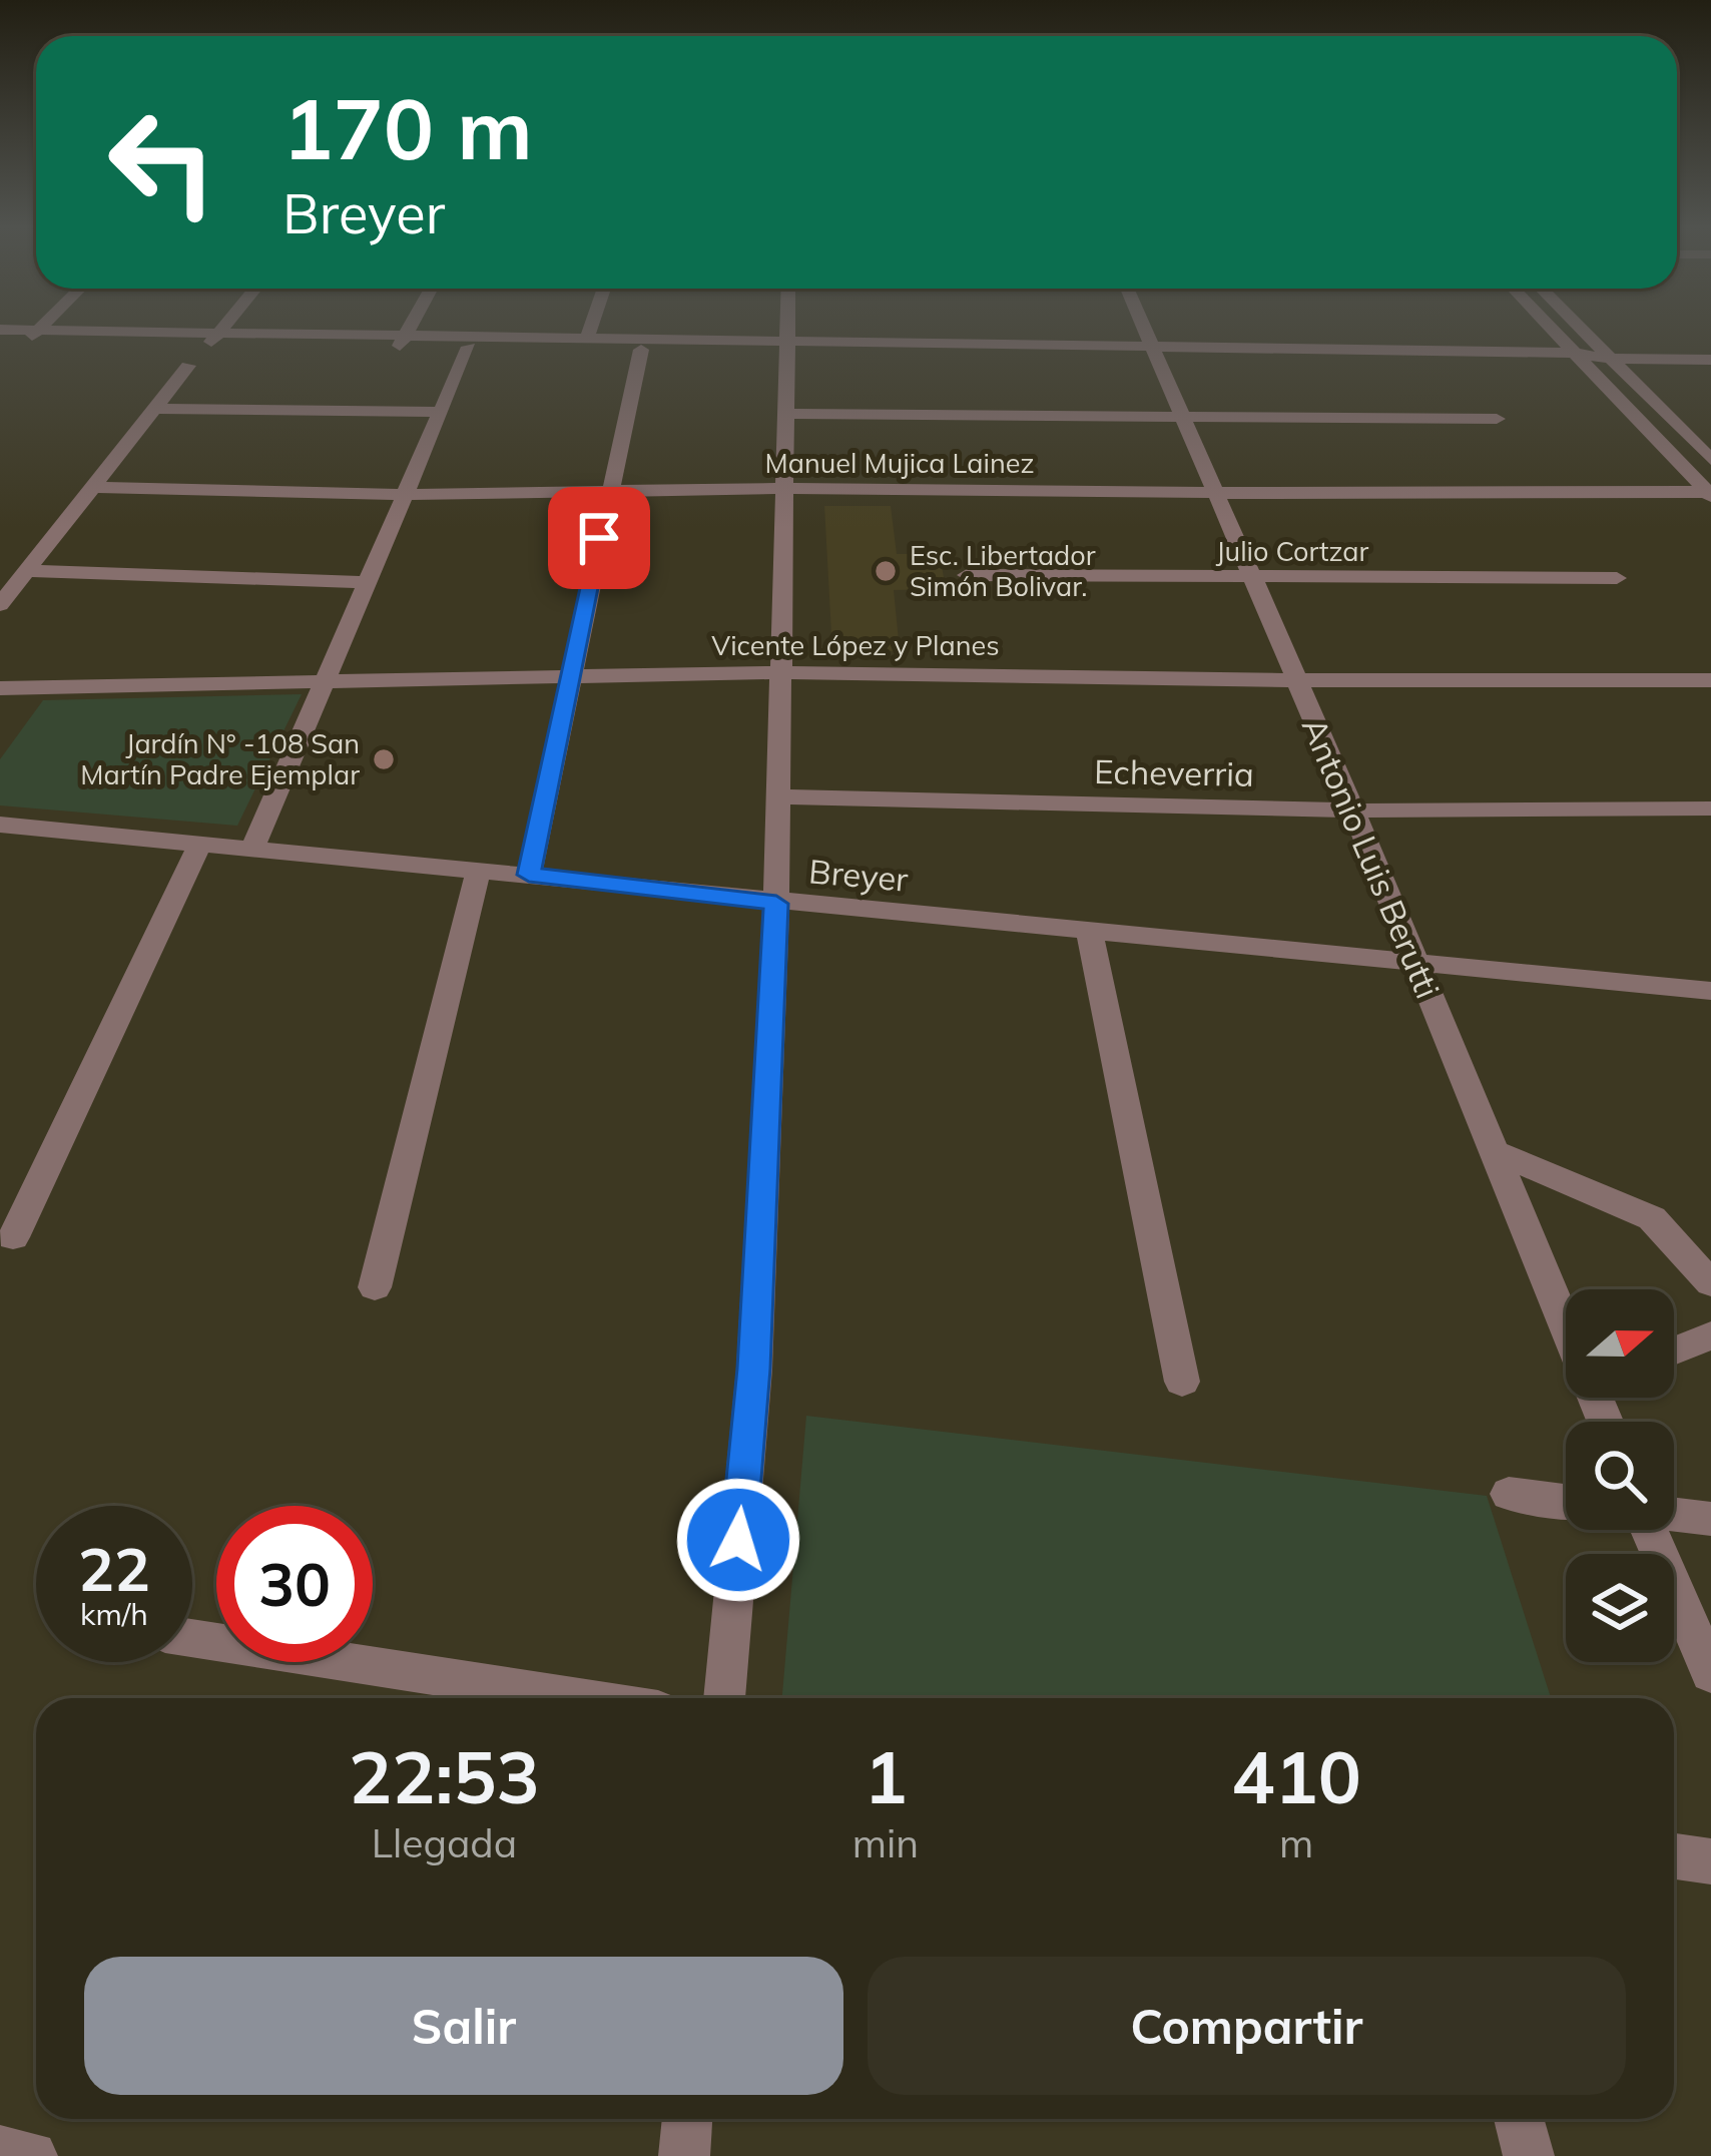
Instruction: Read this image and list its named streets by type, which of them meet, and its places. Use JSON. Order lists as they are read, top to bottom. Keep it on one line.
{"streets":{"street":["Manuel Mujica Lainez","Julio Cortzar","Vicente López y Planes","Echeverria","Antonio Luis Berutti","Breyer"]},"crossings":[["Manuel Mujica Lainez","Antonio Luis Berutti"],["Julio Cortzar","Antonio Luis Berutti"],["Vicente López y Planes","Antonio Luis Berutti"],["Echeverria","Antonio Luis Berutti"],["Antonio Luis Berutti","Breyer"]],"places":["Esc. Libertador Simón Bolivar.","Jardín N° -108 San Martín Padre Ejemplar"],"north":"right","page":{"turn":["170 m","Breyer"],"speed":"22 km/h","limit":"30","eta":["22:53","Llegada","1","min","410","m"],"buttons":["Salir","Compartir"]}}
